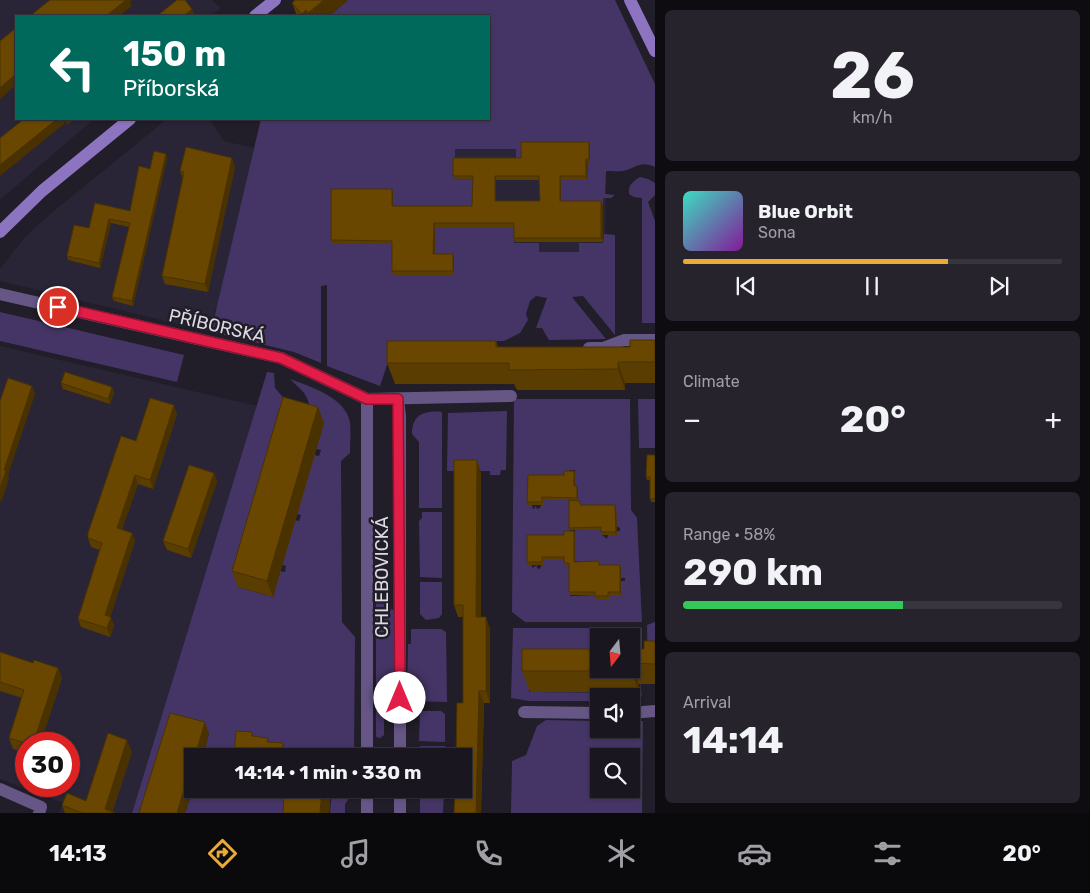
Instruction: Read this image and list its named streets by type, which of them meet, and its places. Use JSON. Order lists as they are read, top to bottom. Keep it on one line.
{"streets":{"street":["PŘÍBORSKÁ","CHLEBOVICKÁ"]},"crossings":[["PŘÍBORSKÁ","CHLEBOVICKÁ"]],"north":"bottom","page":{"tile":[["26","km/h"],"Climate",["Range · 58%","290 km"],["Arrival","14:14"]],"turn":["150 m","Příborská"],"song":["Blue Orbit","Sona"],"heat":["−","20°","+"],"limit":"30","trip":"14:14 · 1 min · 330 m","tabs":["14:13","20°"]}}
